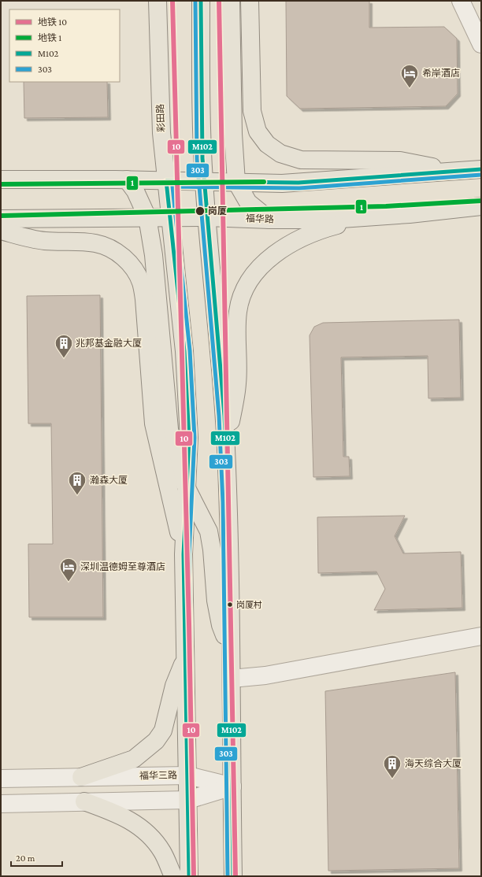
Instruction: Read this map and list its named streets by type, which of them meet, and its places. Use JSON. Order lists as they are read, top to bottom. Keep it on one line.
{"streets":{"main road":["彩田路","福华路"],"street":["福华三路"]},"crossings":[["彩田路","福华路"],["彩田路","福华三路"]],"places":{"hotel":["希岸酒店","深圳温德姆至尊酒店"],"other":["岗厦","岗厦村"],"building":["兆邦基金融大厦","瀚森大厦","海天综合大厦"]},"lines":["metro line 10","transit line M102","transit line 303","metro line 1"],"legend":["地铁 10","地铁 1","M102","303"],"scale_bar":"20 m"}
